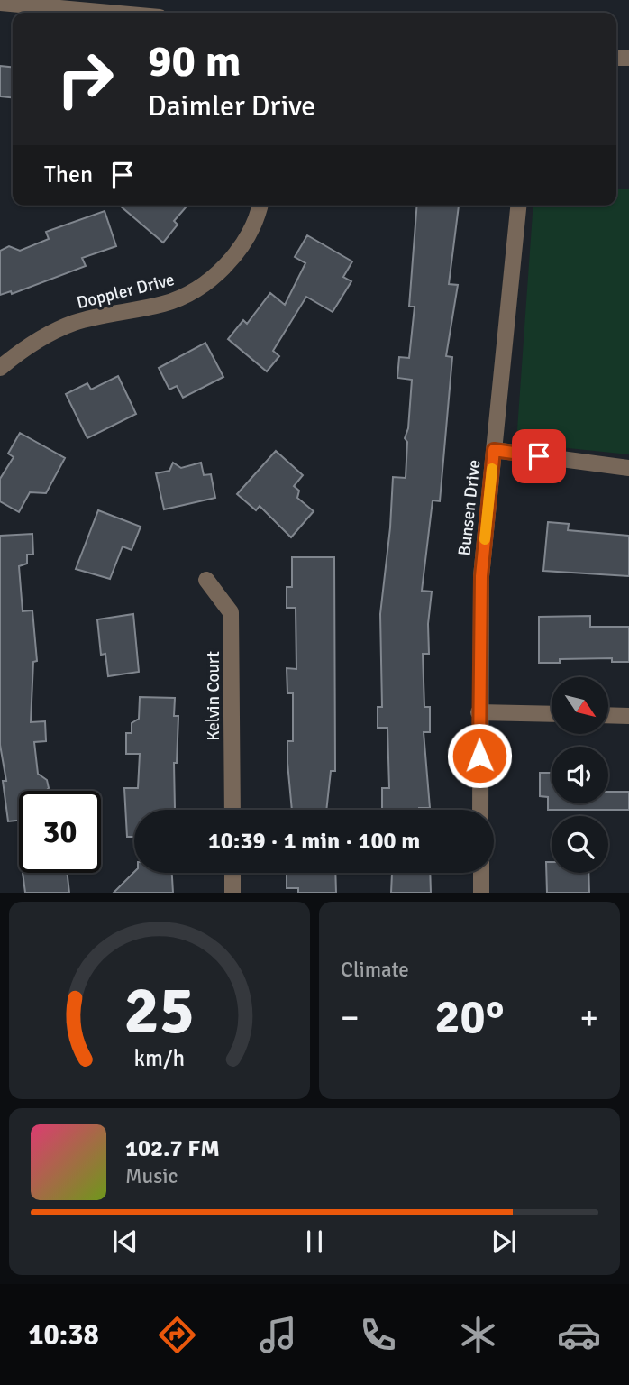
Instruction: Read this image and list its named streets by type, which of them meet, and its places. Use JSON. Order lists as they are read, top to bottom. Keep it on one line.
{"streets":{"street":["Doppler Drive","Bunsen Drive","Kelvin Court"]},"north":"bottom right","page":{"turn":["90 m","Daimler Drive"],"then":"Then","limit":"30","trip":"10:39 · 1 min · 100 m","tile":"Climate","heat":["−","20°","+"],"song":["102.7 FM","Music"],"tabs":"10:38","gauge":["25","km/h"]}}
